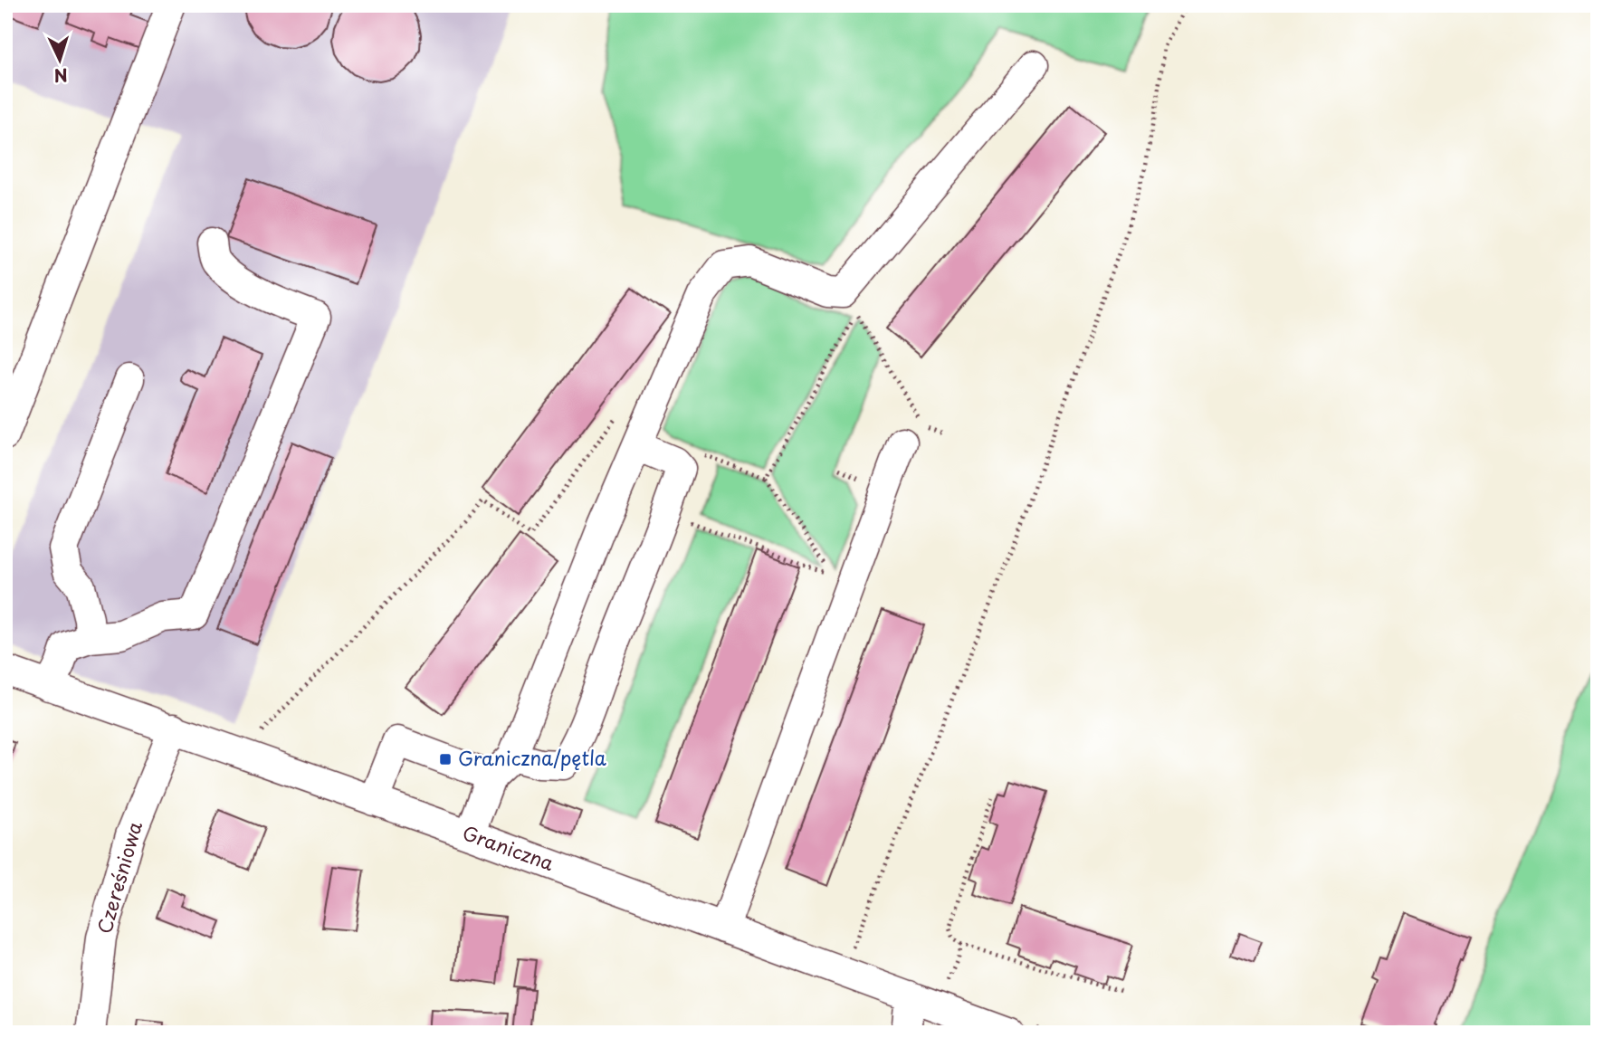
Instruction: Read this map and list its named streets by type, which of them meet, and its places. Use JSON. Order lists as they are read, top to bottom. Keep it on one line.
{"streets":{"street":["Graniczna","Czereśniowa"]},"crossings":[["Graniczna","Czereśniowa"]],"places":{"transit":["Graniczna/pętla"]},"north":"bottom"}
